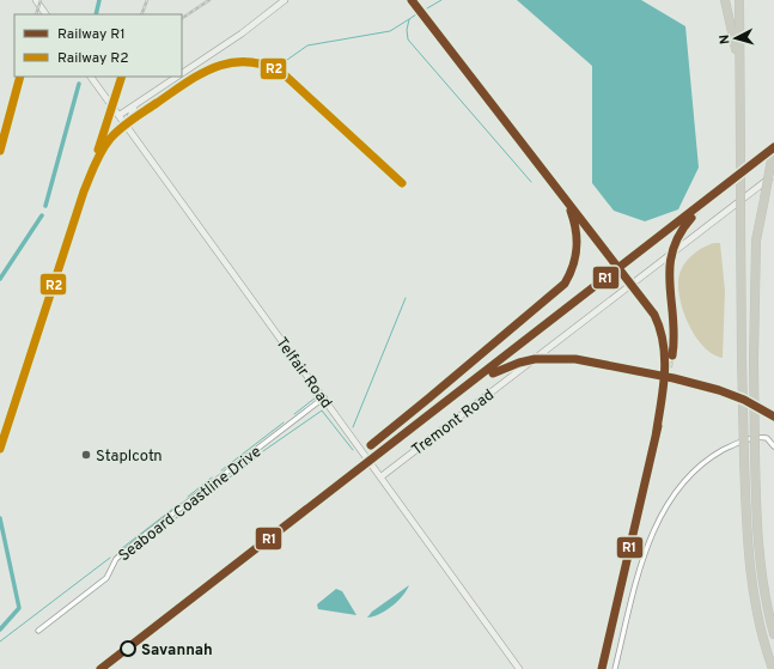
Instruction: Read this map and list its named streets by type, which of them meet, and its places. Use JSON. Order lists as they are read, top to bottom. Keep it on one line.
{"streets":{"street":["Telfair Road","Tremont Road","Seaboard Coastline Drive"]},"crossings":[["Telfair Road","Tremont Road"],["Telfair Road","Seaboard Coastline Drive"]],"places":["Staplcotn","Savannah"],"lines":["rail line R1","rail line R2"],"legend":["Railway R1","Railway R2"],"north":"left"}
